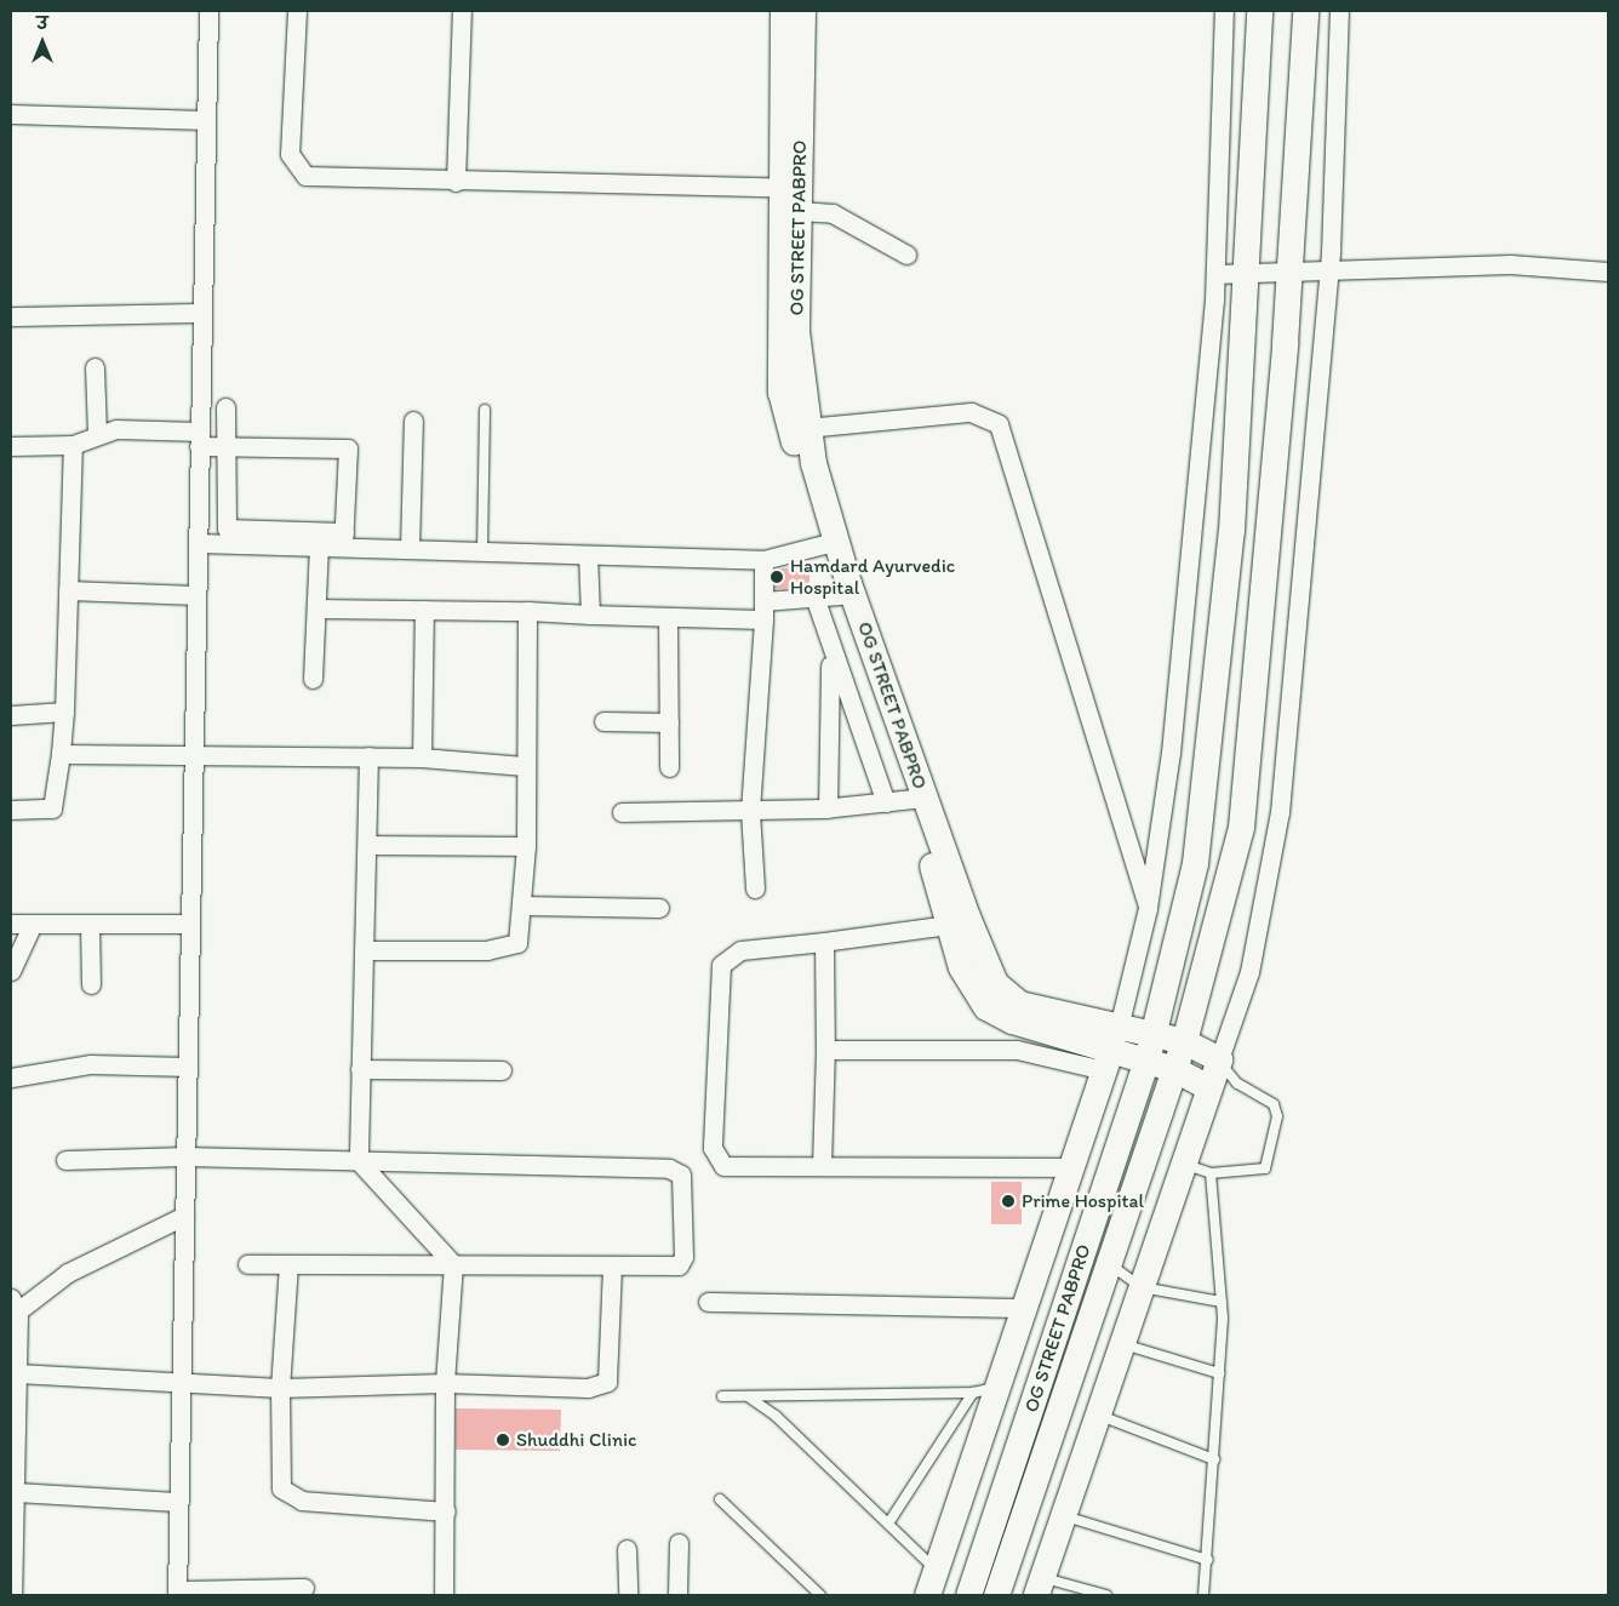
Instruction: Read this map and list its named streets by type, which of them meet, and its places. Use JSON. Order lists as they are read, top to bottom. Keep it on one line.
{"streets":{"street":["OG STREET PABPRO"]},"places":["Hamdard Ayurvedic Hospital","Prime Hospital","Shuddhi Clinic"],"north":"top"}
